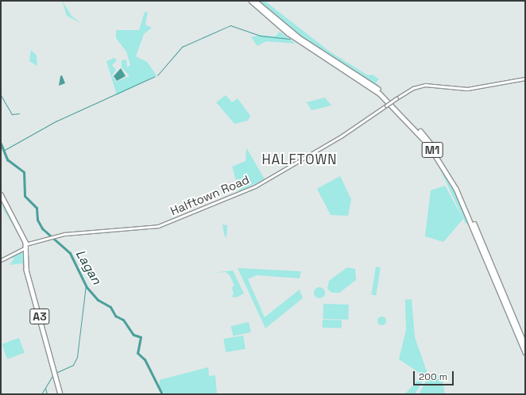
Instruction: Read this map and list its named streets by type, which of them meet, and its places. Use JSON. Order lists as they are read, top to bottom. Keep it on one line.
{"streets":{"highway":["M1","A3"],"street":["Halftown Road"]},"crossings":[["Halftown Road","A3"]],"districts":["HALFTOWN"],"water":["Lagan"],"scale_bar":"200 m"}
